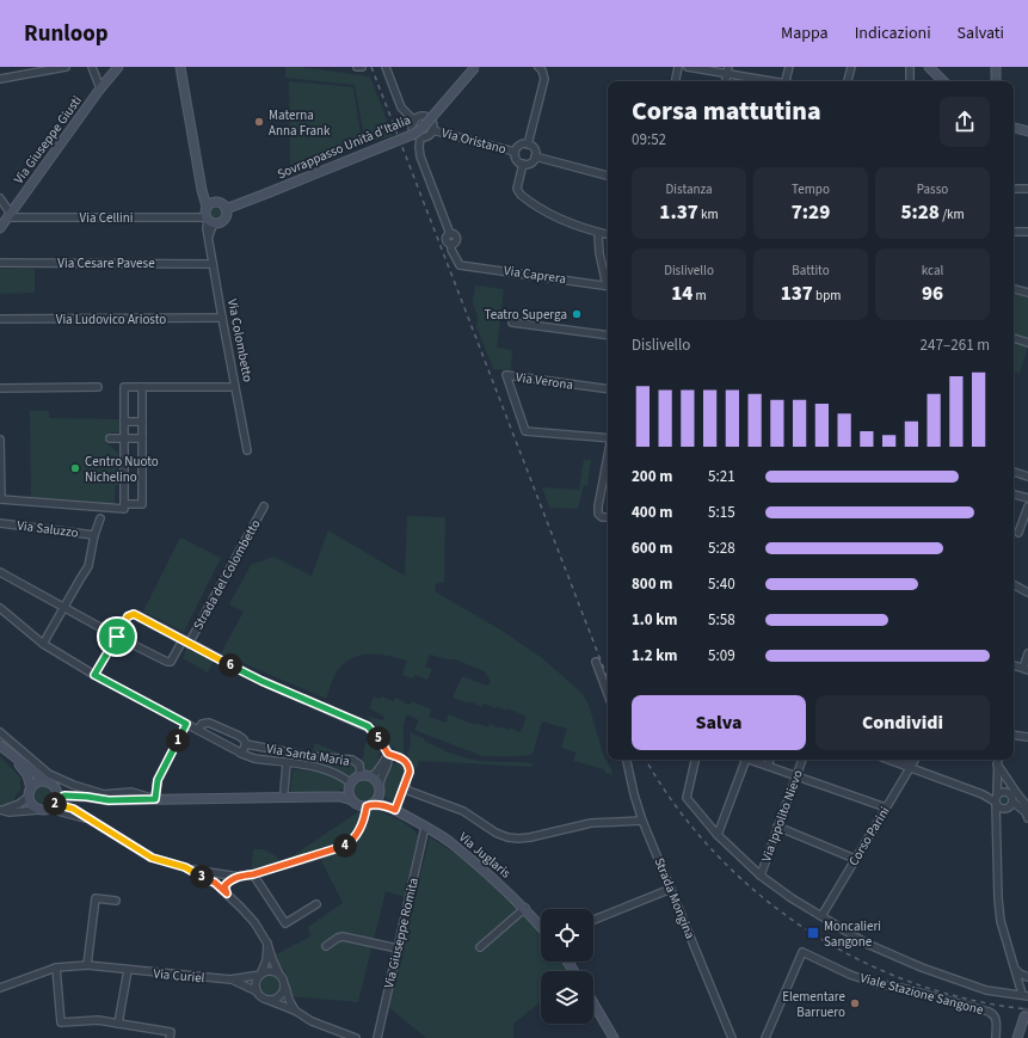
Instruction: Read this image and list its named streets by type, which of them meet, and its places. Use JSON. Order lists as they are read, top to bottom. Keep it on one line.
{"streets":{"street":["Via Giuseppe Giusti","Via Oristano","Sovrappasso Unità d'Italia","Via Cellini","Via Cesare Pavese","Via Caprera","Via Ludovico Ariosto","Via Colombetto","Via Verona","Via Saluzzo","Strada del Colombetto","Via Santa Maria","Via Ippolito Nievo","Corso Parini","Via Juglaris","Strada Mongina","Via Giuseppe Romita","Via Curiel","Viale Stazione Sangone"]},"crossings":[["Via Giuseppe Giusti","Via Cellini"],["Via Oristano","Via Caprera"],["Sovrappasso Unità d'Italia","Via Cellini"],["Sovrappasso Unità d'Italia","Via Colombetto"],["Via Cellini","Via Colombetto"],["Via Cesare Pavese","Via Colombetto"],["Via Ludovico Ariosto","Via Colombetto"],["Via Saluzzo","Via Santa Maria"],["Via Santa Maria","Via Juglaris"],["Via Juglaris","Via Giuseppe Romita"]],"places":{"other":["Materna Anna Frank","Teatro Superga","Centro Nuoto Nichelino","Elementare Barruero"],"transit":["Moncalieri Sangone"]},"page":{"header":"Runloop","nav":["Mappa","Indicazioni","Salvati"],"heading":["Corsa mattutina","09:52"],"stats":[["Distanza","1.37 km"],["Tempo","7:29"],["Passo","5:28 /km"],["Dislivello","14 m"],["Battito","137 bpm"],["kcal","96"]],"chart":["Dislivello","247–261 m"],"list":[{"name":"200 m","note":"5:21"},{"name":"400 m","note":"5:15"},{"name":"600 m","note":"5:28"},{"name":"800 m","note":"5:40"},{"name":"1.0 km","note":"5:58"},{"name":"1.2 km","note":"5:09"}],"pins":["6","5","1","2","4","3"],"buttons":["Salva","Condividi"]}}
